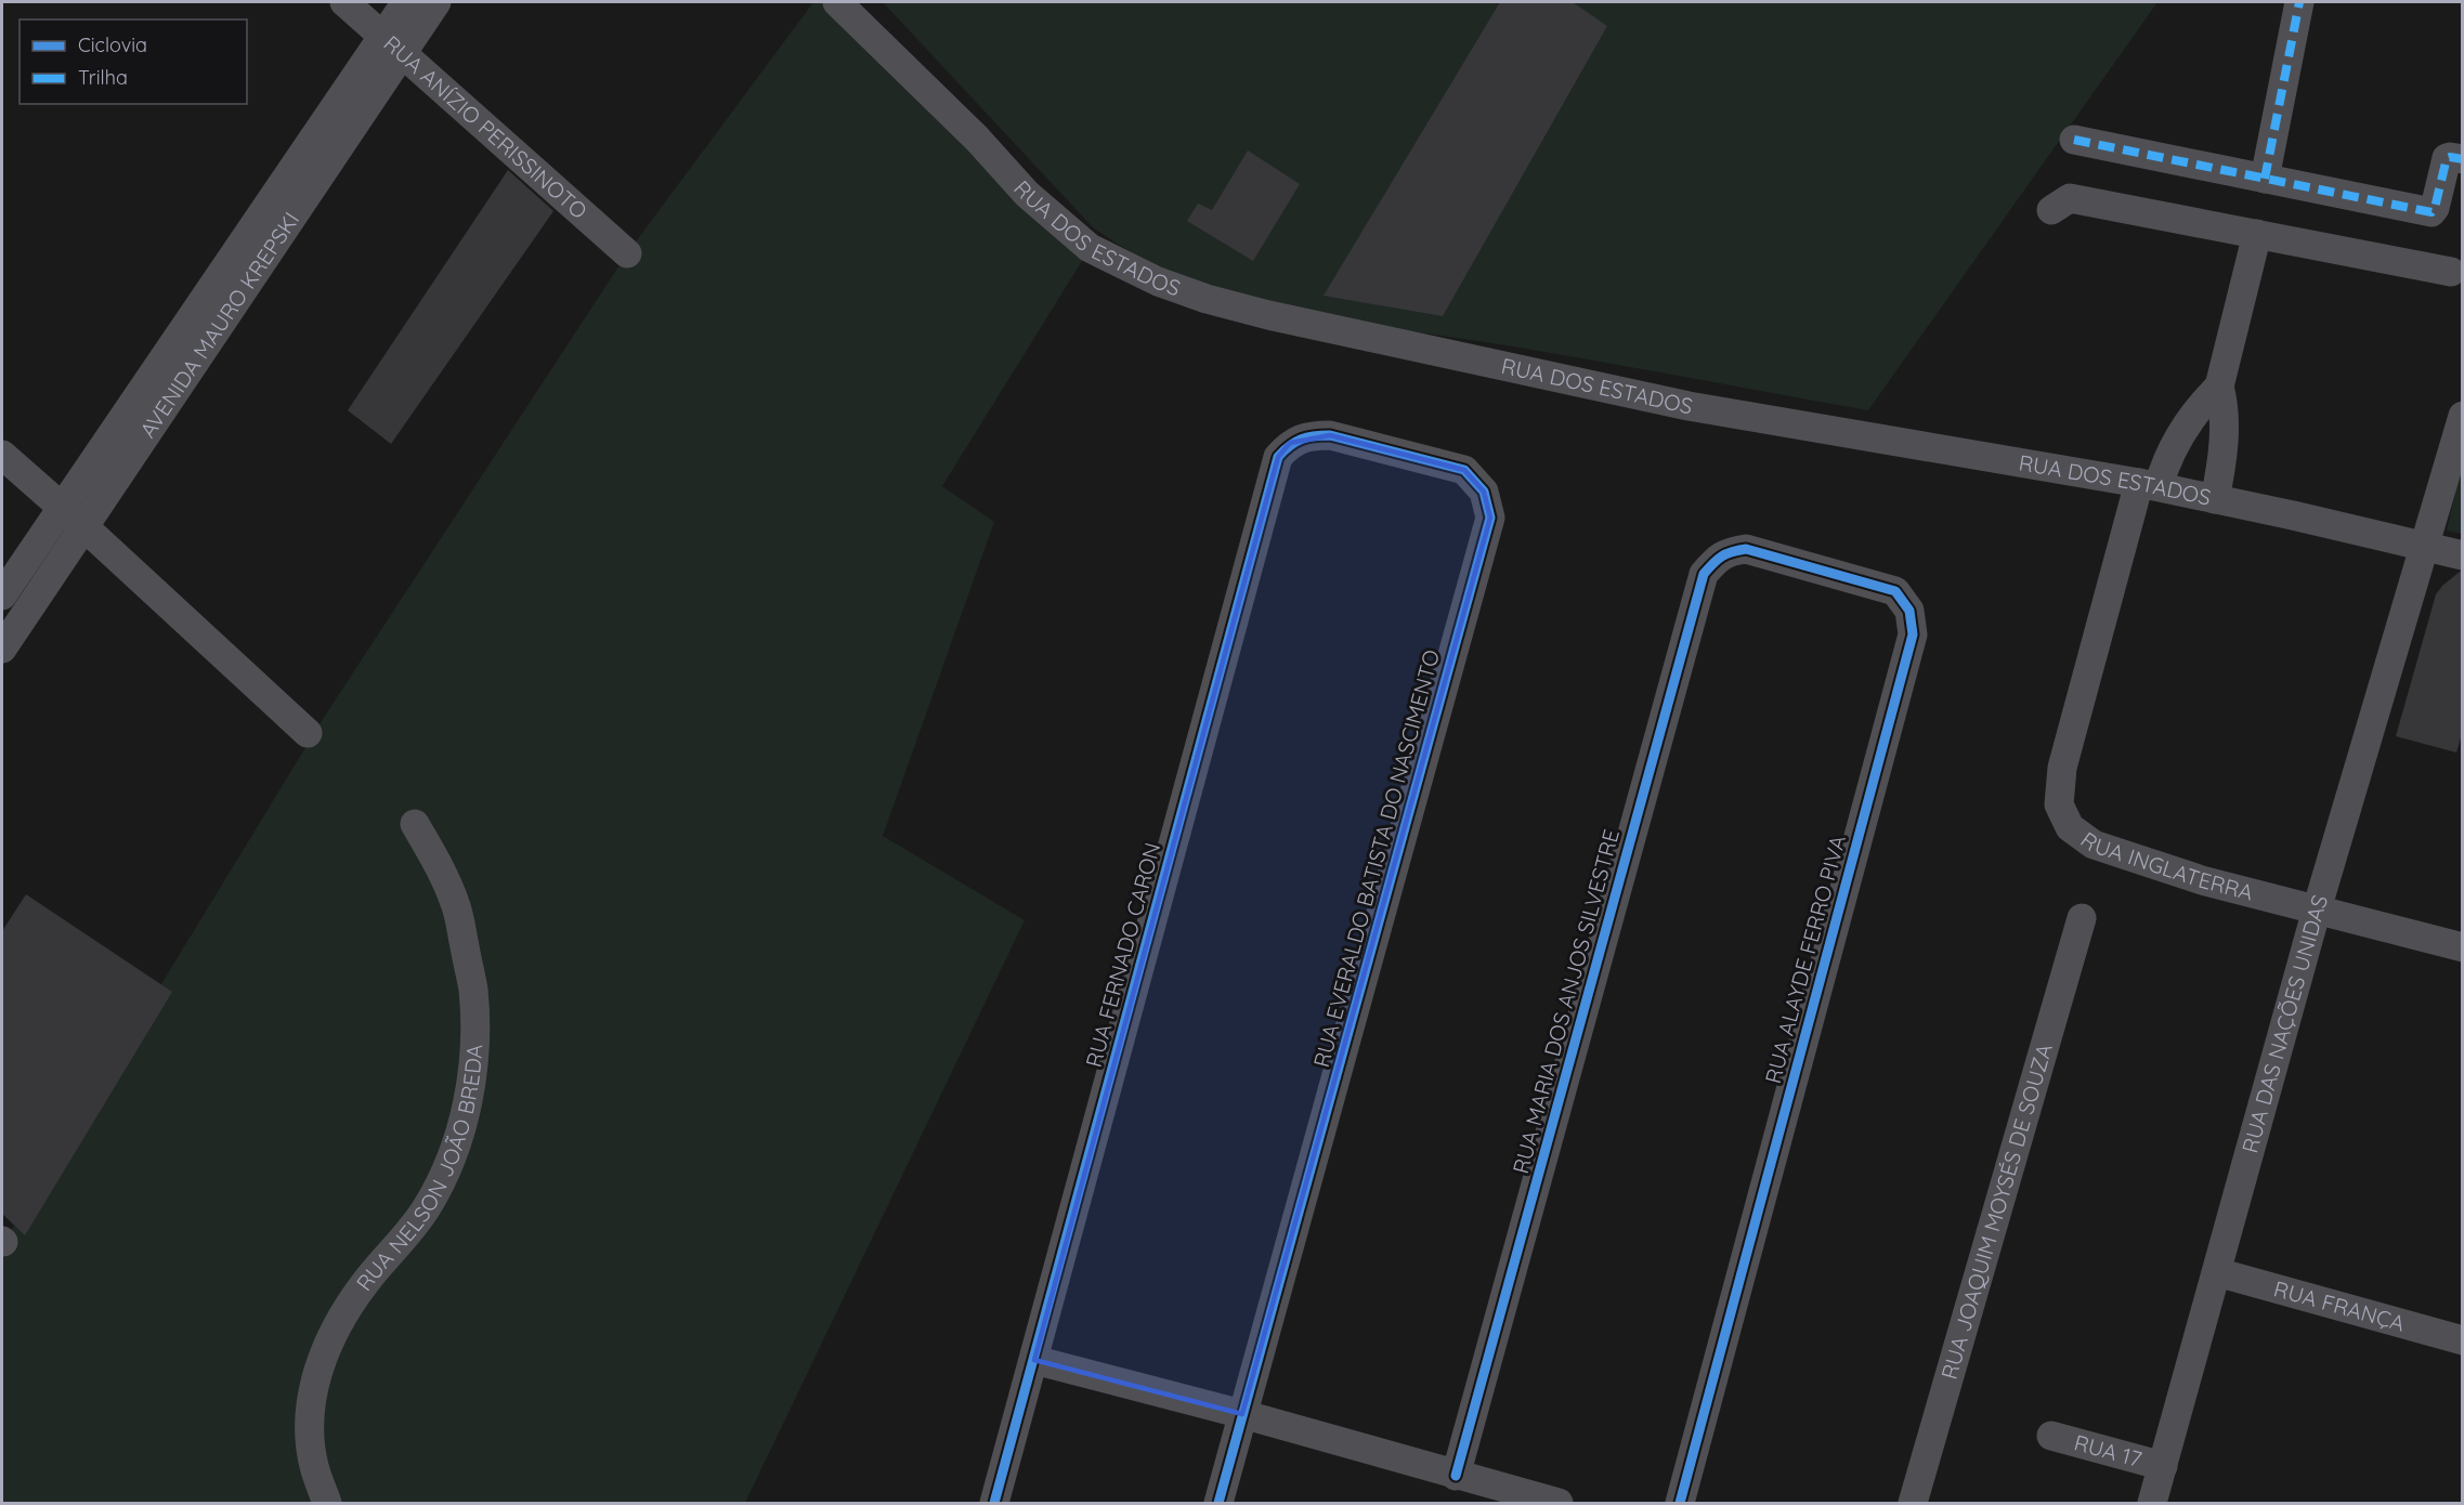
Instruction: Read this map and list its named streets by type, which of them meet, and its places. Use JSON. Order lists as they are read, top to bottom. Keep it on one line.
{"streets":{"street":["RUA ANÍZIO PERISSINOTO","RUA DOS ESTADOS","AVENIDA MAURO KREPSKI","RUA EVERALDO BATISTA DO NASCIMENTO","RUA INGLATERRA","RUA FERNADO CARON","RUA ALAYDE FERRO PIVA","RUA MARIA DOS ANJOS SILVESTRE","RUA DAS NAÇÕES UNIDAS","RUA NELSON JOÃO BREDA","RUA JOAQUIM MOYSÉS DE SOUZA","RUA FRANÇA","RUA 17"]},"crossings":[["RUA ANÍZIO PERISSINOTO","AVENIDA MAURO KREPSKI"],["RUA DOS ESTADOS","RUA INGLATERRA"],["RUA DOS ESTADOS","RUA DAS NAÇÕES UNIDAS"],["RUA EVERALDO BATISTA DO NASCIMENTO","RUA FERNADO CARON"],["RUA INGLATERRA","RUA DAS NAÇÕES UNIDAS"],["RUA ALAYDE FERRO PIVA","RUA MARIA DOS ANJOS SILVESTRE"],["RUA DAS NAÇÕES UNIDAS","RUA FRANÇA"],["RUA DAS NAÇÕES UNIDAS","RUA 17"]],"legend":["Ciclovia","Trilha"]}
